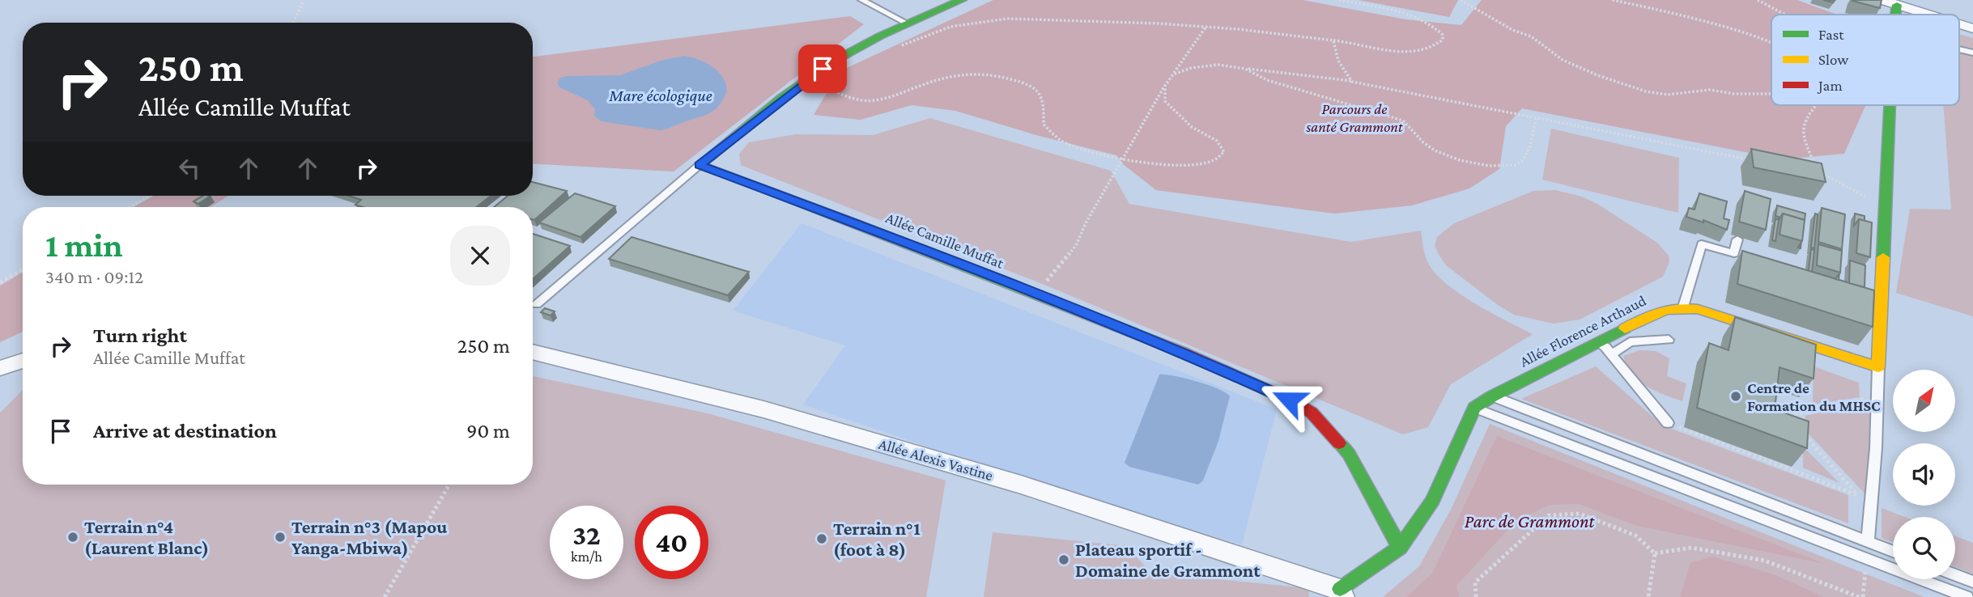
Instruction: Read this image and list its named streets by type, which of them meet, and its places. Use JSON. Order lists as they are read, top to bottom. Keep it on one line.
{"streets":{"street":["Allée Camille Muffat","Allée Florence Arthaud","Allée Alexis Vastine"]},"water":["Mare écologique"],"parks":["Parcours de santé Grammont","Parc de Grammont"],"places":["Centre de Formation du MHSC","Terrain n°4 (Laurent Blanc)","Terrain n°3 (Mapou Yanga-Mbiwa)","Terrain n°1 (foot à 8)","Plateau sportif - Domaine de Grammont"],"legend":["Fast","Slow","Jam"],"north":"top right","page":{"turn":["250 m","Allée Camille Muffat"],"heading":["1 min","340 m · 09:12"],"list":[{"name":"Turn right","note":"Allée Camille Muffat","value":"250 m"},{"name":"Arrive at destination","value":"90 m"}],"speed":"32 km/h","limit":"40"}}
